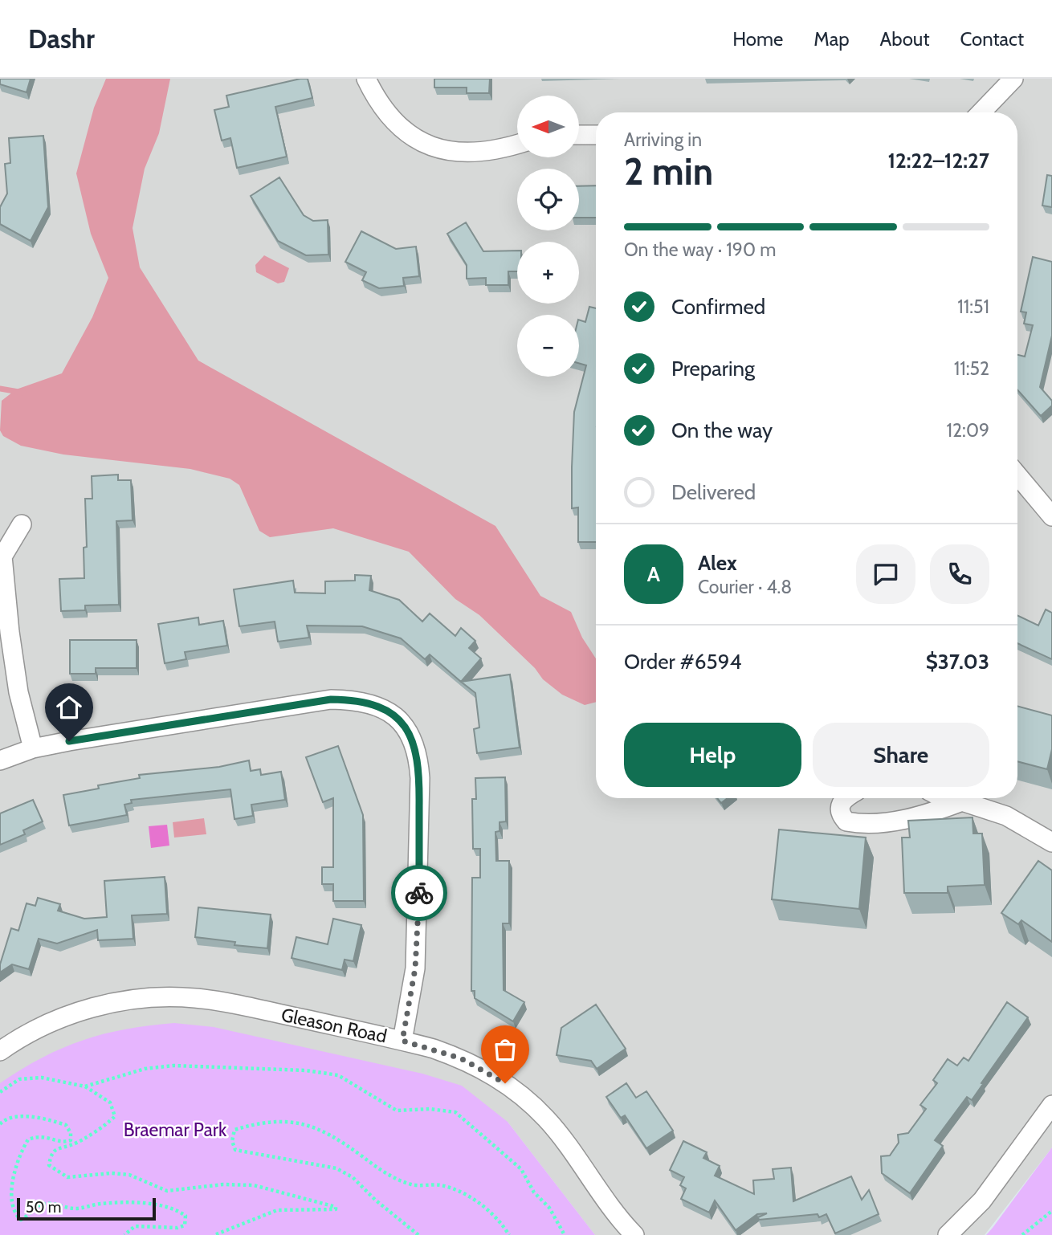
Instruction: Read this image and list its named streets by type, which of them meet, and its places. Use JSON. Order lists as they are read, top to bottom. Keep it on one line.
{"streets":{"street":["Gleason Road"]},"parks":["Braemar Park"],"scale_bar":"50 m","north":"left","page":{"header":"Dashr","nav":["Home","Map","About","Contact"],"map_buttons":["+","−"],"heading":["2 min","Arriving in","12:22–12:27"],"panel":["Alex","Courier · 4.8","Order #6594","$37.03"],"bar":"On the way · 190 m","list":[["Confirmed","11:51"],["Preparing","11:52"],["On the way","12:09"],"Delivered"],"round":"A","buttons":["Help","Share"],"scale":"50 m"}}
